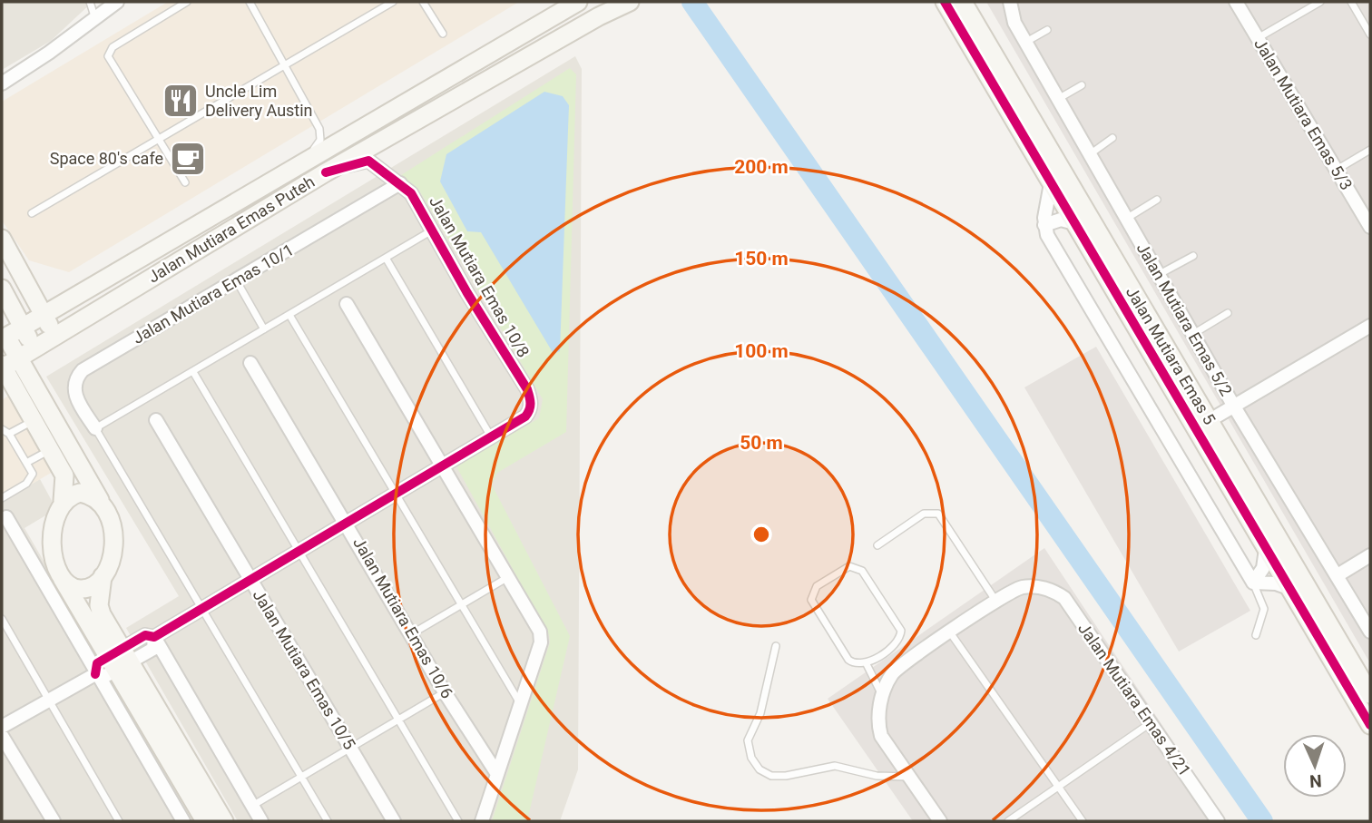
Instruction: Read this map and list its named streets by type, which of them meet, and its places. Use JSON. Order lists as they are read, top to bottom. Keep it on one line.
{"streets":{"street":["Jalan Mutiara Emas 5/3","Jalan Mutiara Emas Puteh","Jalan Mutiara Emas 10/8","Jalan Mutiara Emas 10/1","Jalan Mutiara Emas 5/2","Jalan Mutiara Emas 5","Jalan Mutiara Emas 10/6","Jalan Mutiara Emas 10/5","Jalan Mutiara Emas 4/21"]},"crossings":[["Jalan Mutiara Emas Puteh","Jalan Mutiara Emas 10/8"],["Jalan Mutiara Emas 10/8","Jalan Mutiara Emas 10/1"]],"places":{"restaurant":["Uncle Lim Delivery Austin"],"cafe":["Space 80's cafe"]},"north":"bottom","rings":["200 m","150 m","100 m","50 m"]}
